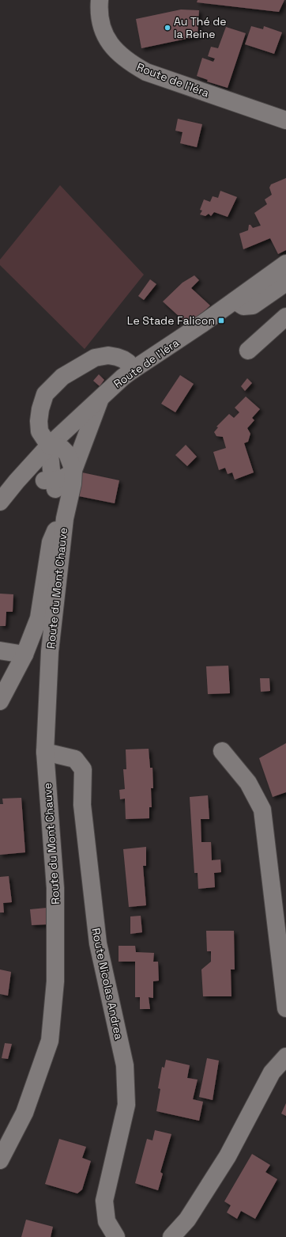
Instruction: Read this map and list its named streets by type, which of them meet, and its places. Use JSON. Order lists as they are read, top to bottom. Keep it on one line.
{"streets":{"street":["Route de l'Iéra","Route du Mont Chauve","Route Nicolas Andrea"]},"crossings":[["Route du Mont Chauve","Route Nicolas Andrea"]],"places":{"other":["Au Thé de la Reine"],"transit":["Le Stade Falicon"]}}
